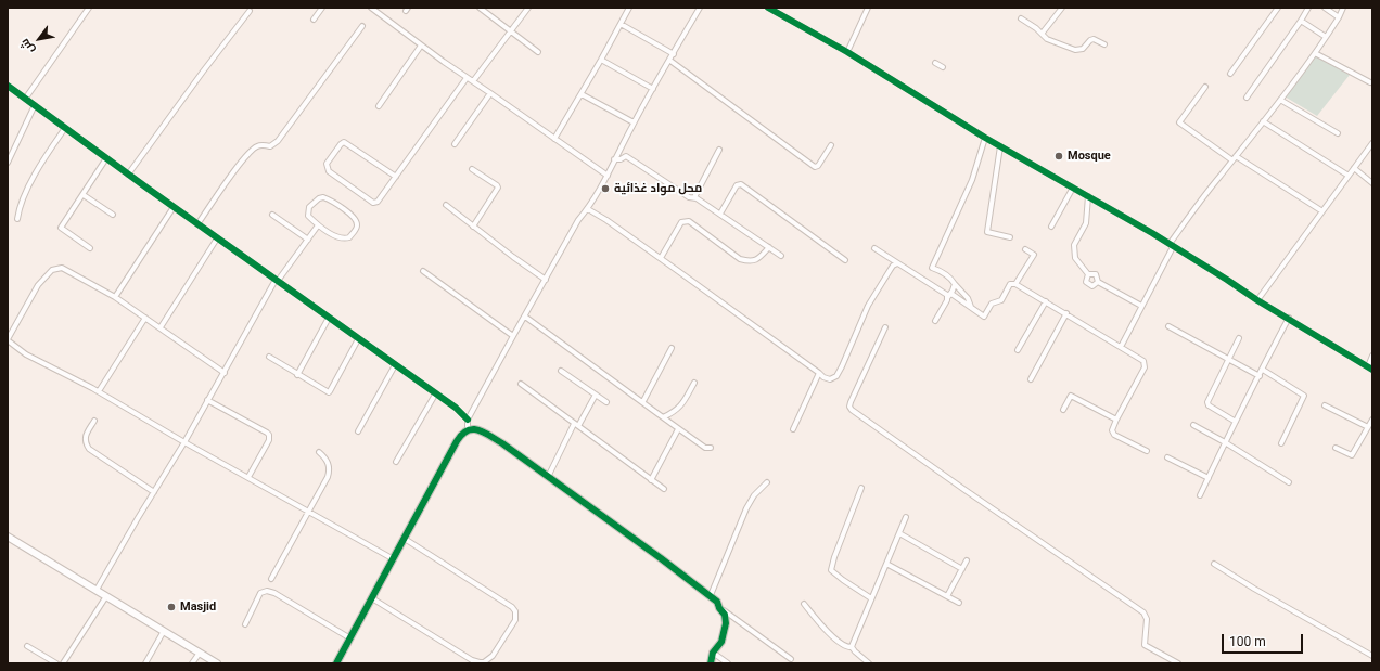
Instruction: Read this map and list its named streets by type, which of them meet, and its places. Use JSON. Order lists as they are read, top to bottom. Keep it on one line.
{"places":["Mosque","محل مواد غذائية","Masjid"],"scale_bar":"100 m","north":"bottom left"}
